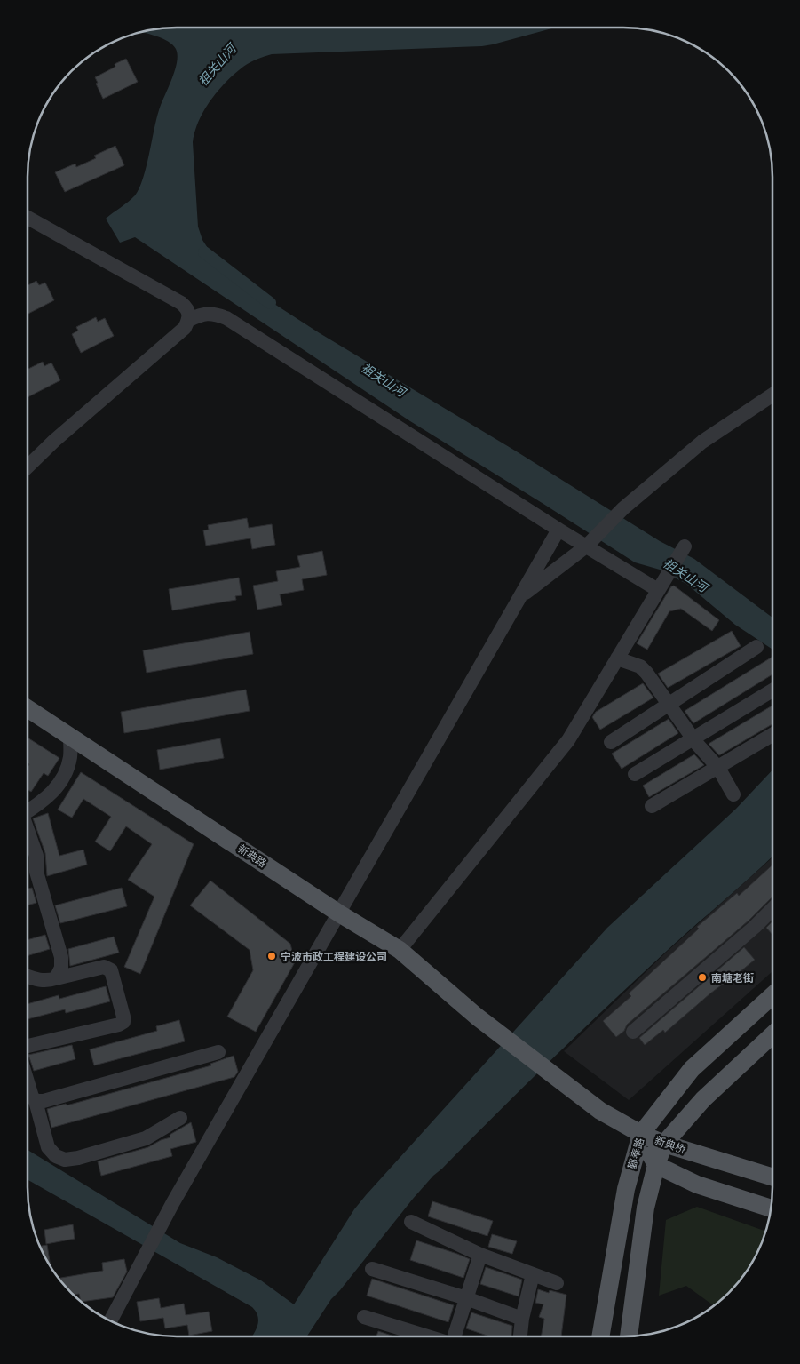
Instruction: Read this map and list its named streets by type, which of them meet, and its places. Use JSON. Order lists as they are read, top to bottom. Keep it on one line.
{"streets":{"main road":["新典路","新典桥","鄞奉路"]},"crossings":[["新典路","新典桥"],["新典路","鄞奉路"],["新典桥","鄞奉路"]],"water":["祖关山河"],"places":["宁波市政工程建设公司","南塘老街"]}
